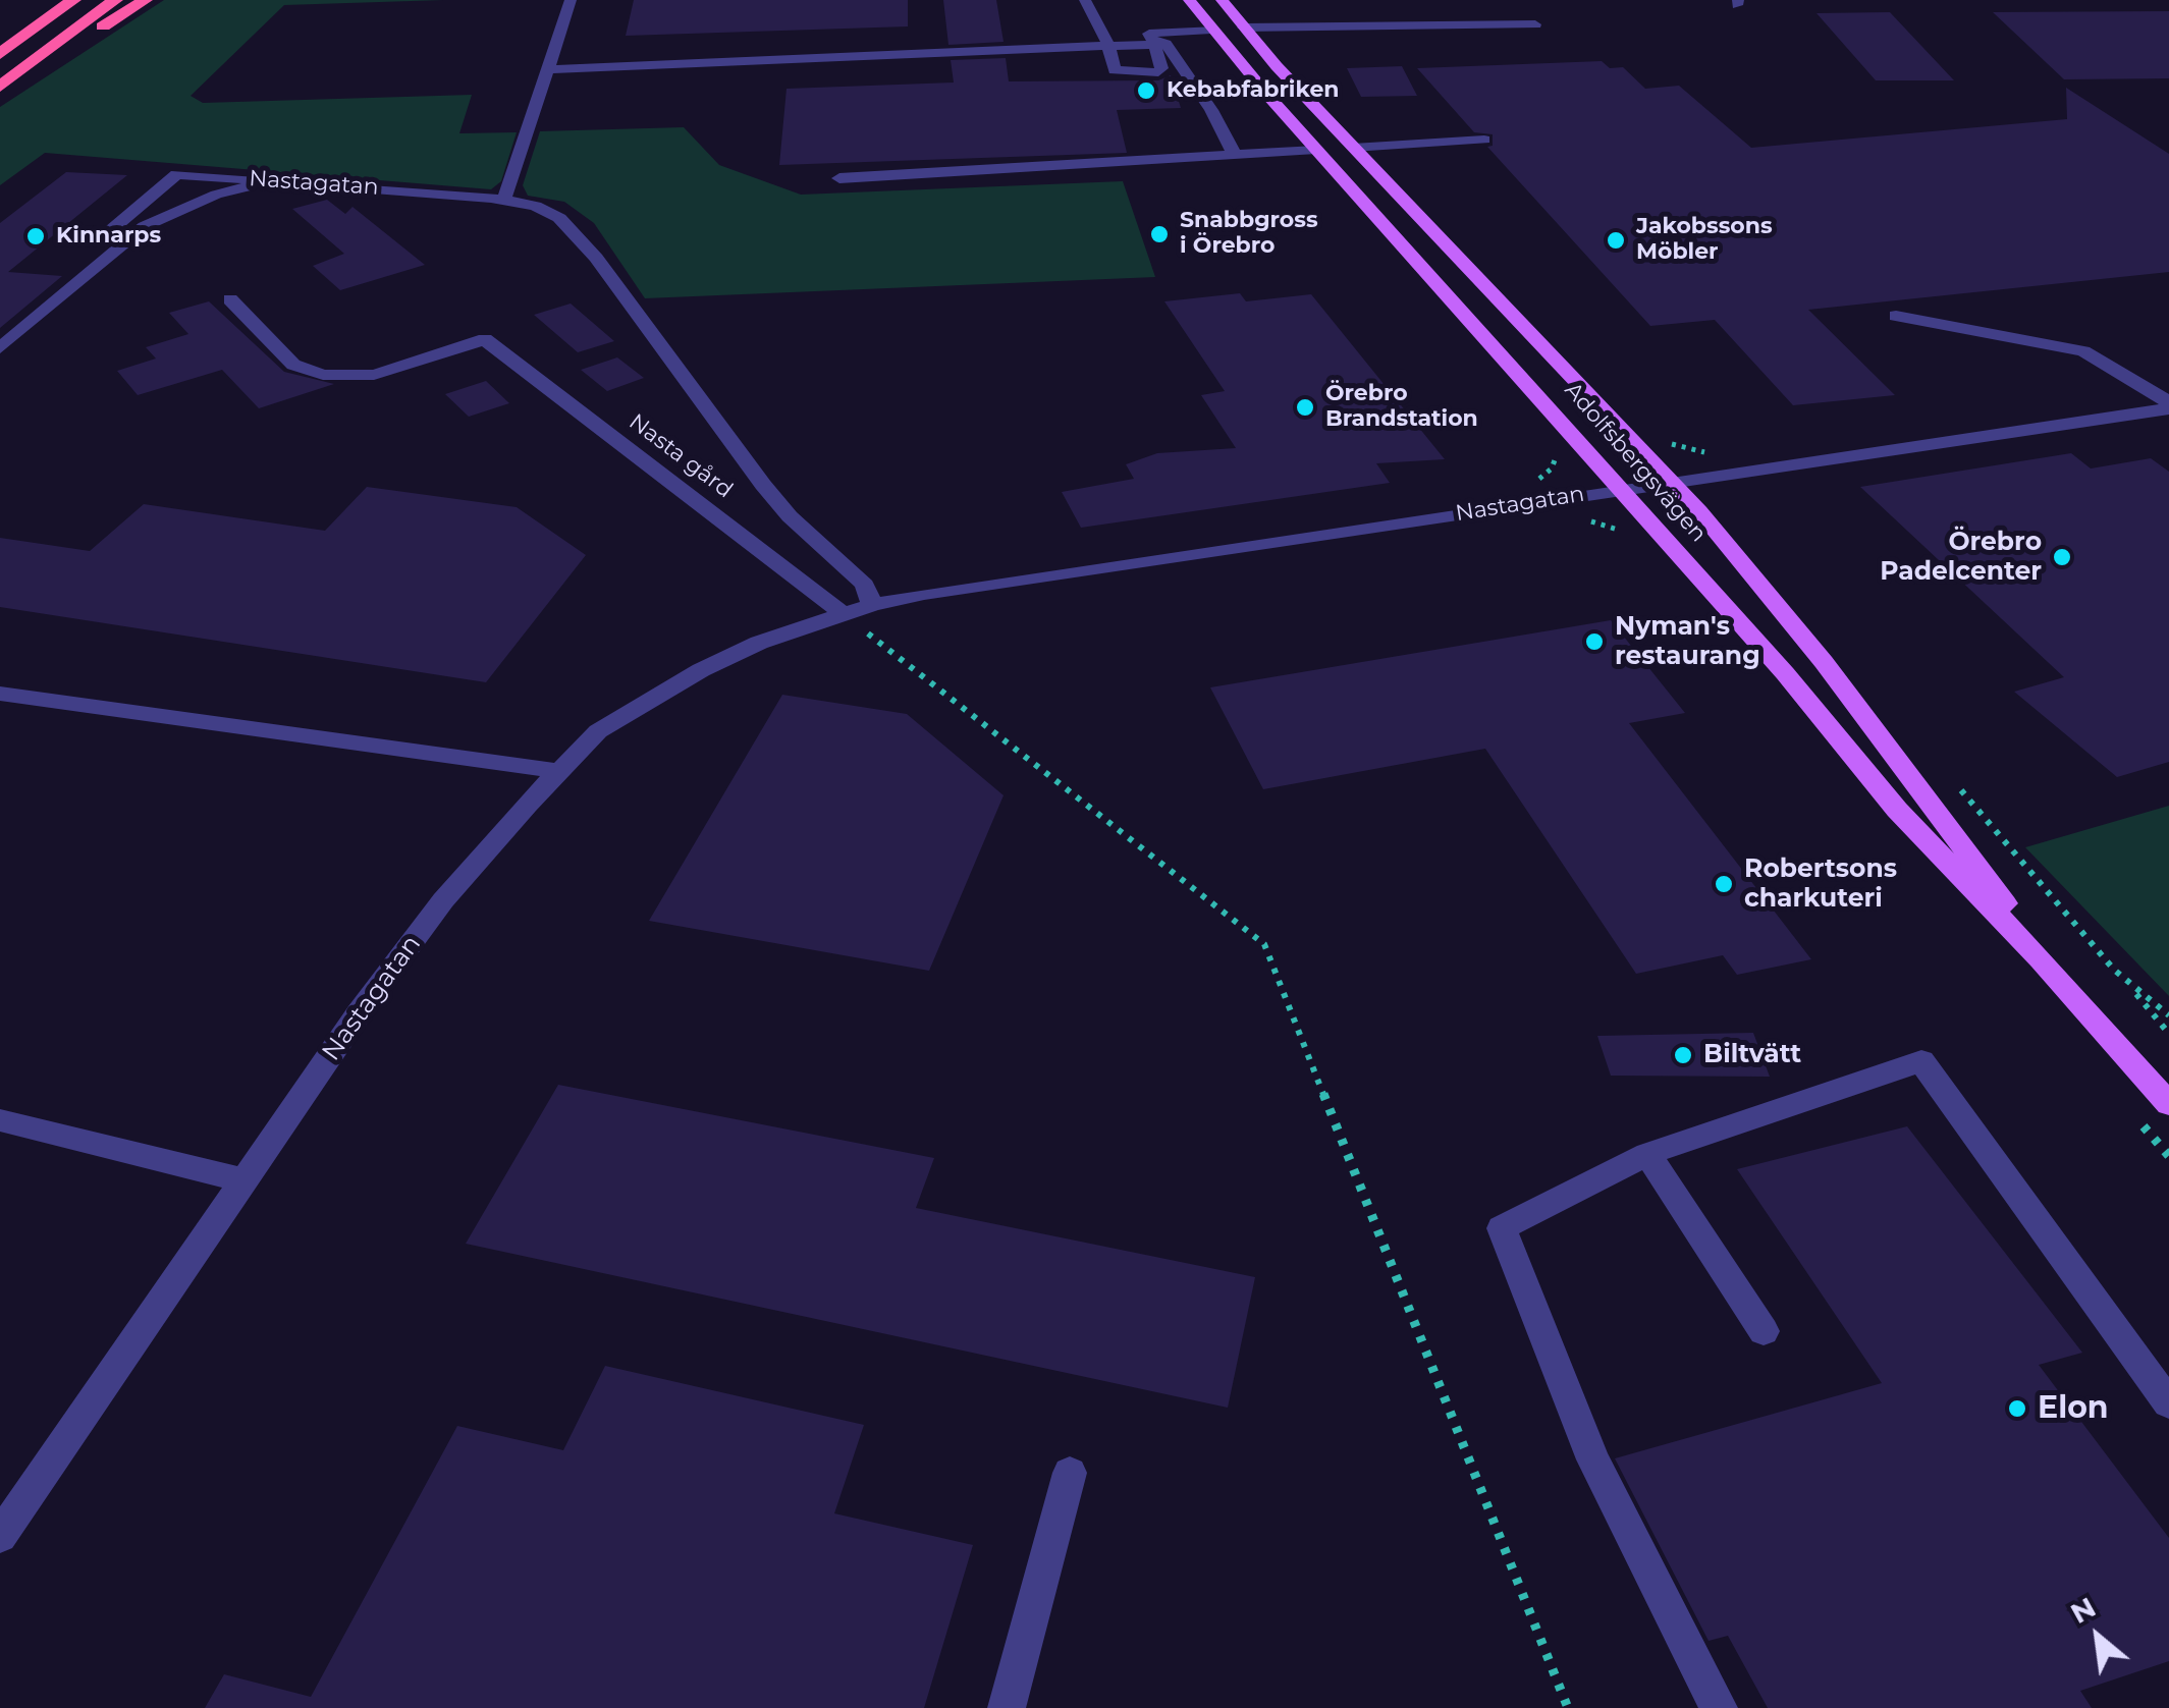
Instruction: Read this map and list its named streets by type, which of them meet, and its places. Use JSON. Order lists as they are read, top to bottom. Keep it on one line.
{"streets":{"main road":["Adolfsbergsvägen"],"street":["Nastagatan","Nasta gård"]},"crossings":[["Nastagatan","Nasta gård"],["Nastagatan","Adolfsbergsvägen"]],"places":["Kebabfabriken","Snabbgross i Örebro","Kinnarps","Jakobssons Möbler","Örebro Brandstation","Örebro Padelcenter","Nyman's restaurang","Robertsons charkuteri","Biltvätt","Elon"],"north":"top left"}
